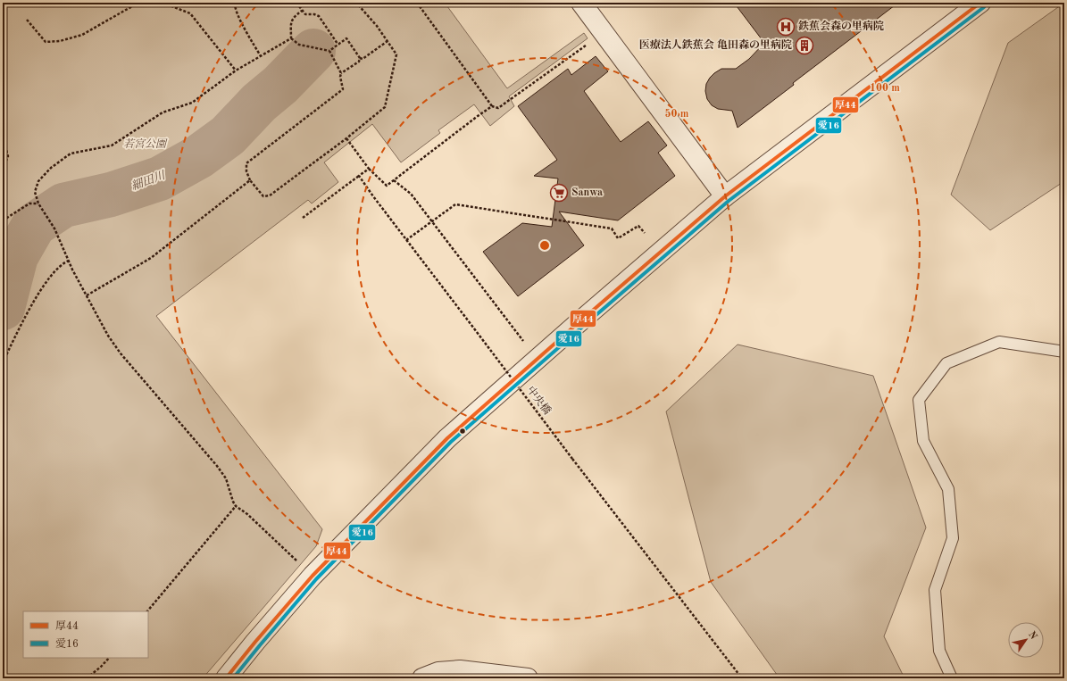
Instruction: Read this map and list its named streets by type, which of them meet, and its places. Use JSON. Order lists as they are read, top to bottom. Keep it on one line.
{"streets":{"path":["中央橋"]},"water":["細田川"],"parks":["若宮公園"],"places":{"hospital":["鉄蕉会森の里病院"],"building":["医療法人鉄蕉会 亀田森の里病院"],"supermarket":["Sanwa"]},"lines":["transit line 厚44","transit line 愛16"],"legend":["厚44","愛16"],"north":"top right","rings":["100 m","50 m"]}
